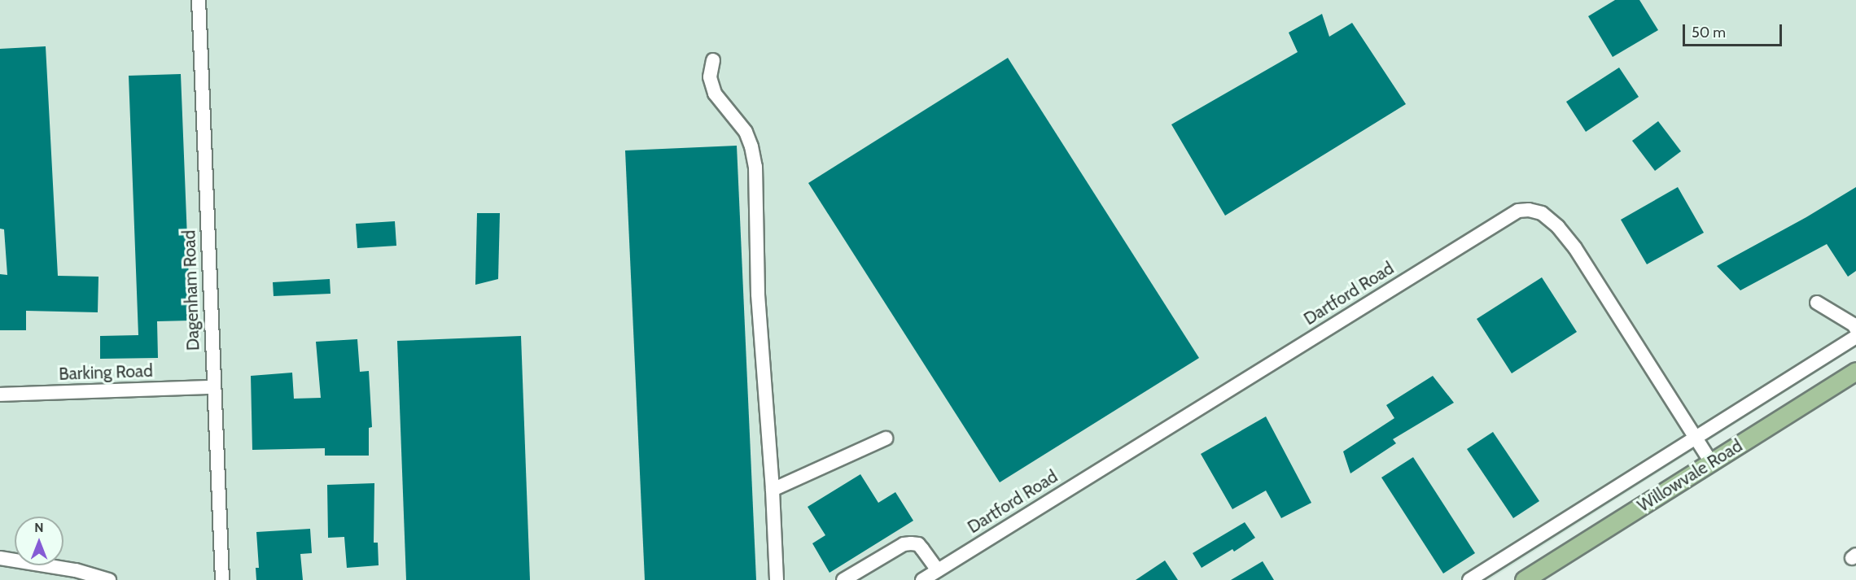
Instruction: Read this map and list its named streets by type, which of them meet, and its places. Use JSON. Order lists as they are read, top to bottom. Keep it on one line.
{"streets":{"main road":["Willowvale Road"],"street":["Dagenham Road","Dartford Road","Barking Road"]},"crossings":[["Dagenham Road","Barking Road"],["Dartford Road","Willowvale Road"]],"scale_bar":"50 m","north":"top"}
